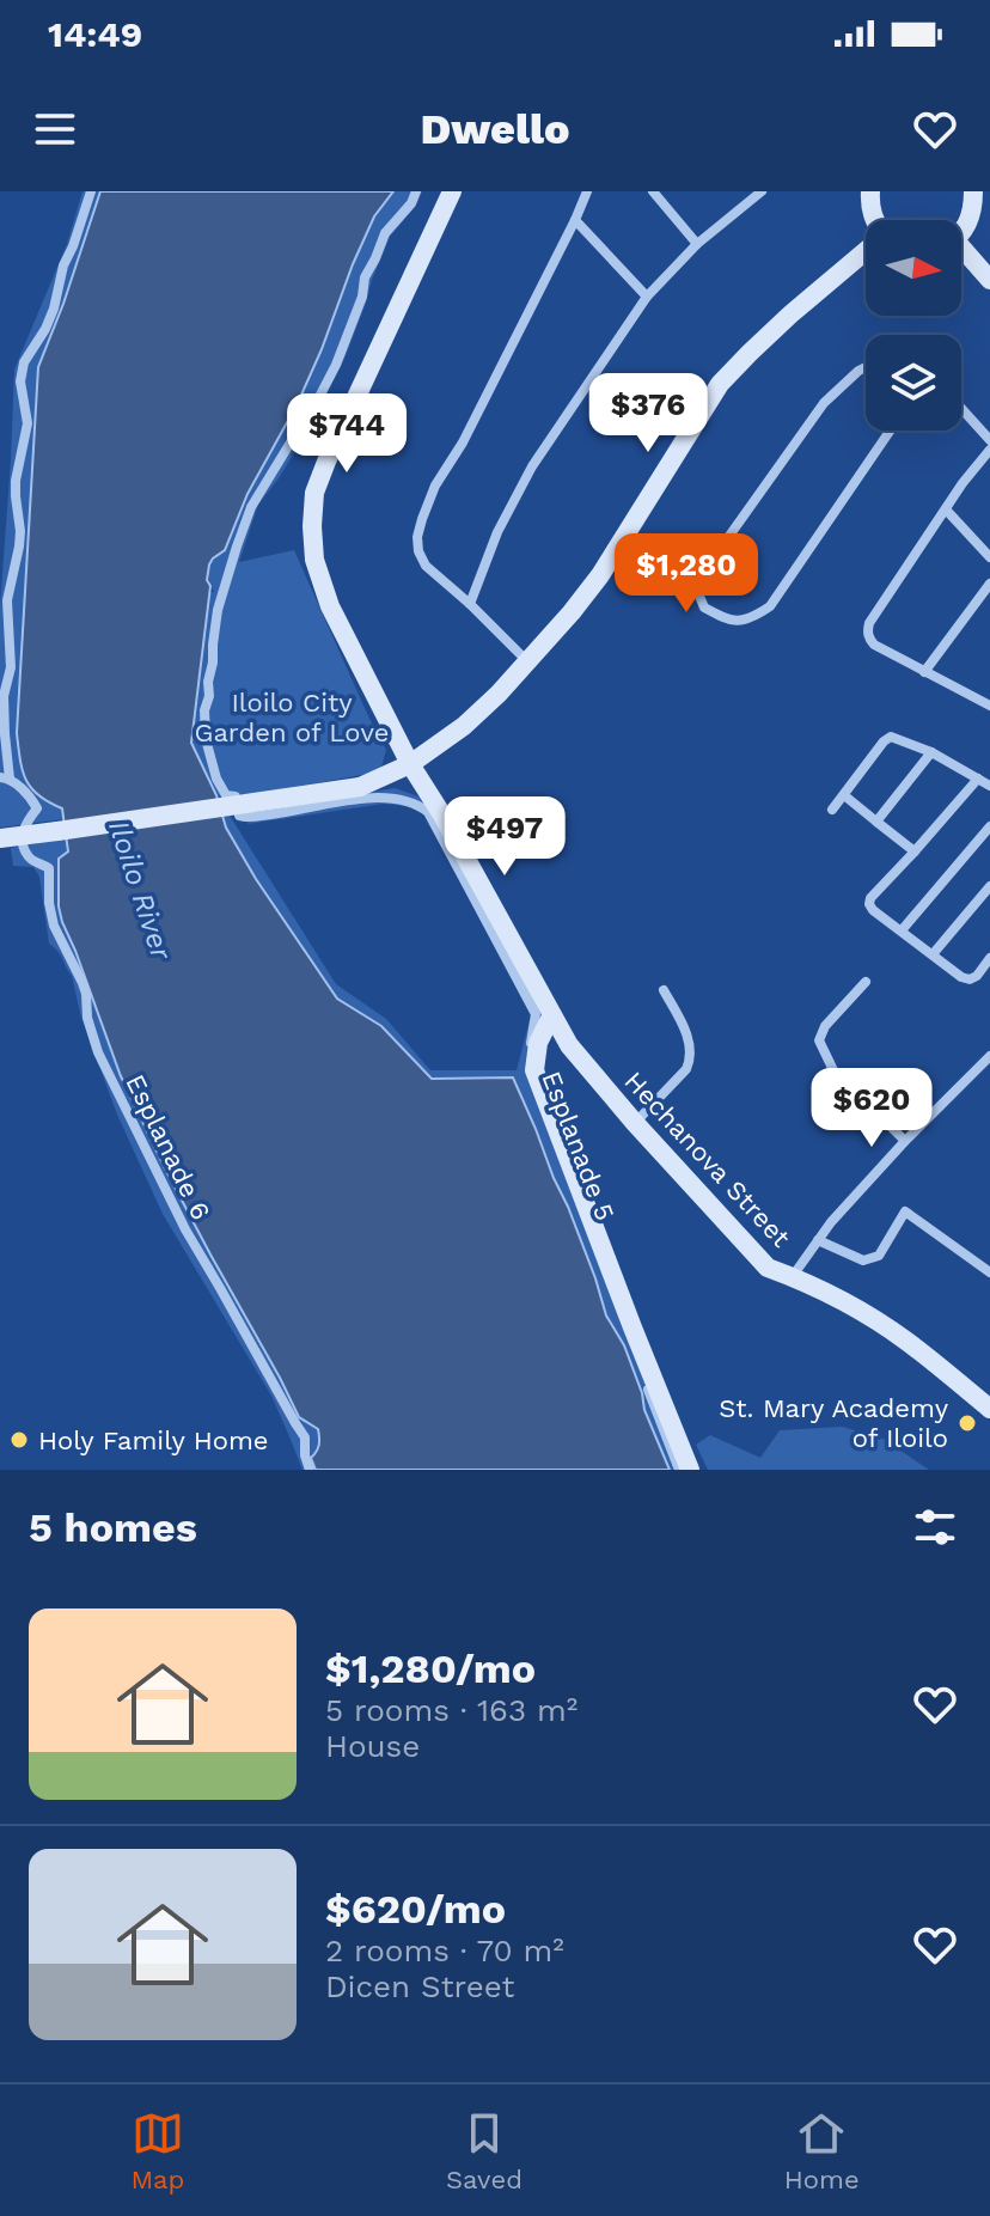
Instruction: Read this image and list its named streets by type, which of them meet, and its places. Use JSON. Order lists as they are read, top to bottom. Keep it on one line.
{"streets":{"main road":["Hechanova Street"],"street":["Esplanade 5","Esplanade 6"]},"water":["Iloilo River"],"parks":["Iloilo City Garden of Love"],"places":["St. Mary Academy of Iloilo","Holy Family Home"],"north":"right","page":{"status":"14:49","header":"Dwello","price":["$376","$744","$1,280","$497","$620"],"heading":"5 homes","list":[{"name":"$1,280/mo","note":"5 rooms · 163 m² · House"},{"name":"$620/mo","note":"2 rooms · 70 m² · Dicen Street"}],"tabs":["Map","Saved","Home"]}}
